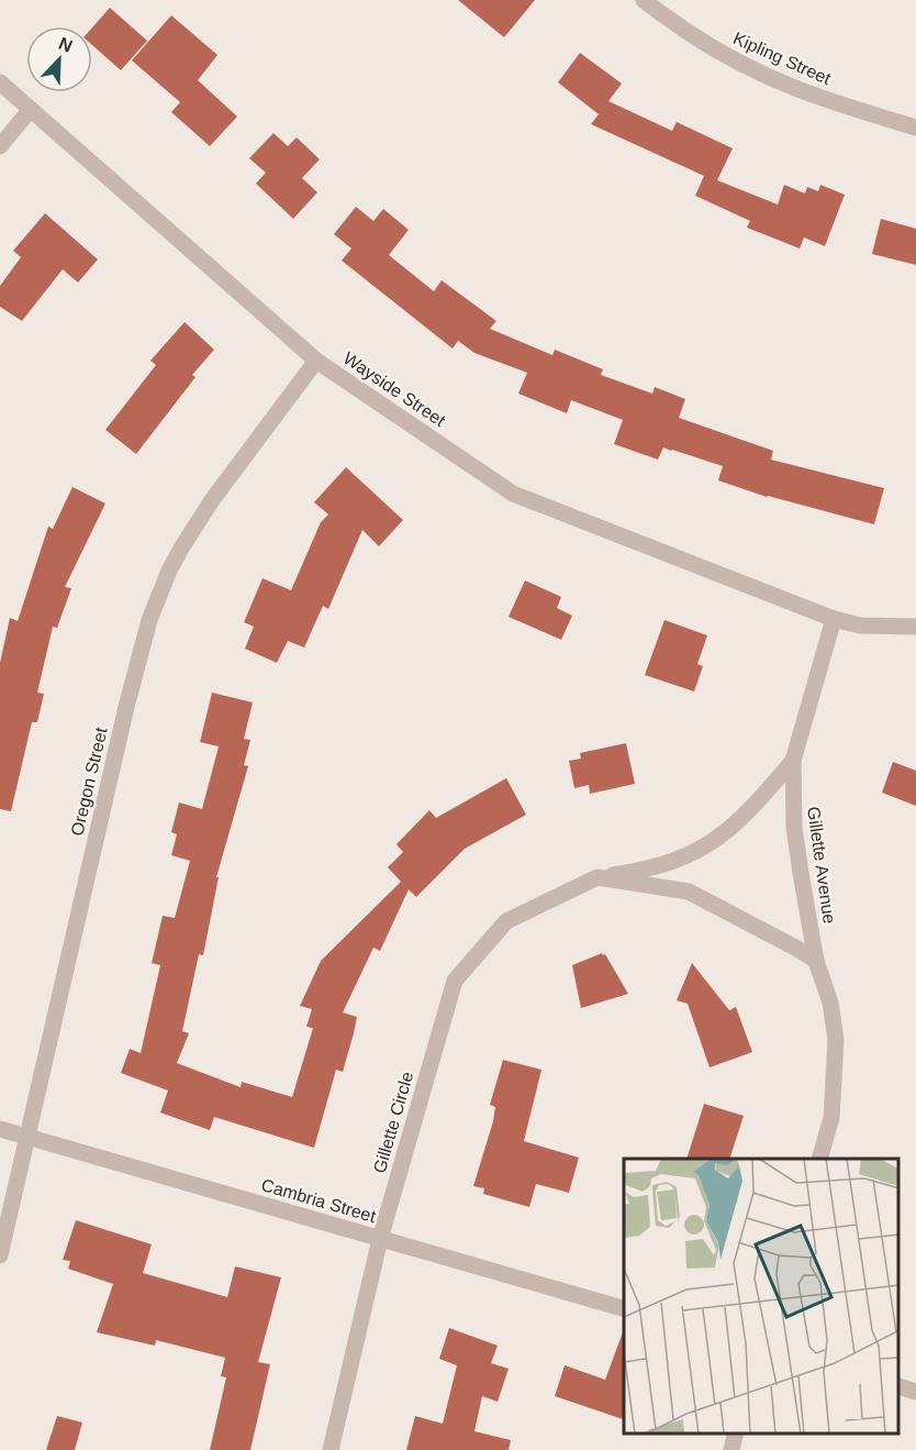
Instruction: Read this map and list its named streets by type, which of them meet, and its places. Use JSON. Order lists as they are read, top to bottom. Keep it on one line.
{"streets":{"street":["Kipling Street","Wayside Street","Oregon Street","Gillette Avenue","Gillette Circle","Cambria Street"]},"crossings":[["Wayside Street","Oregon Street"],["Wayside Street","Gillette Avenue"],["Oregon Street","Cambria Street"],["Gillette Avenue","Gillette Circle"],["Gillette Circle","Cambria Street"]],"north":"top right"}
